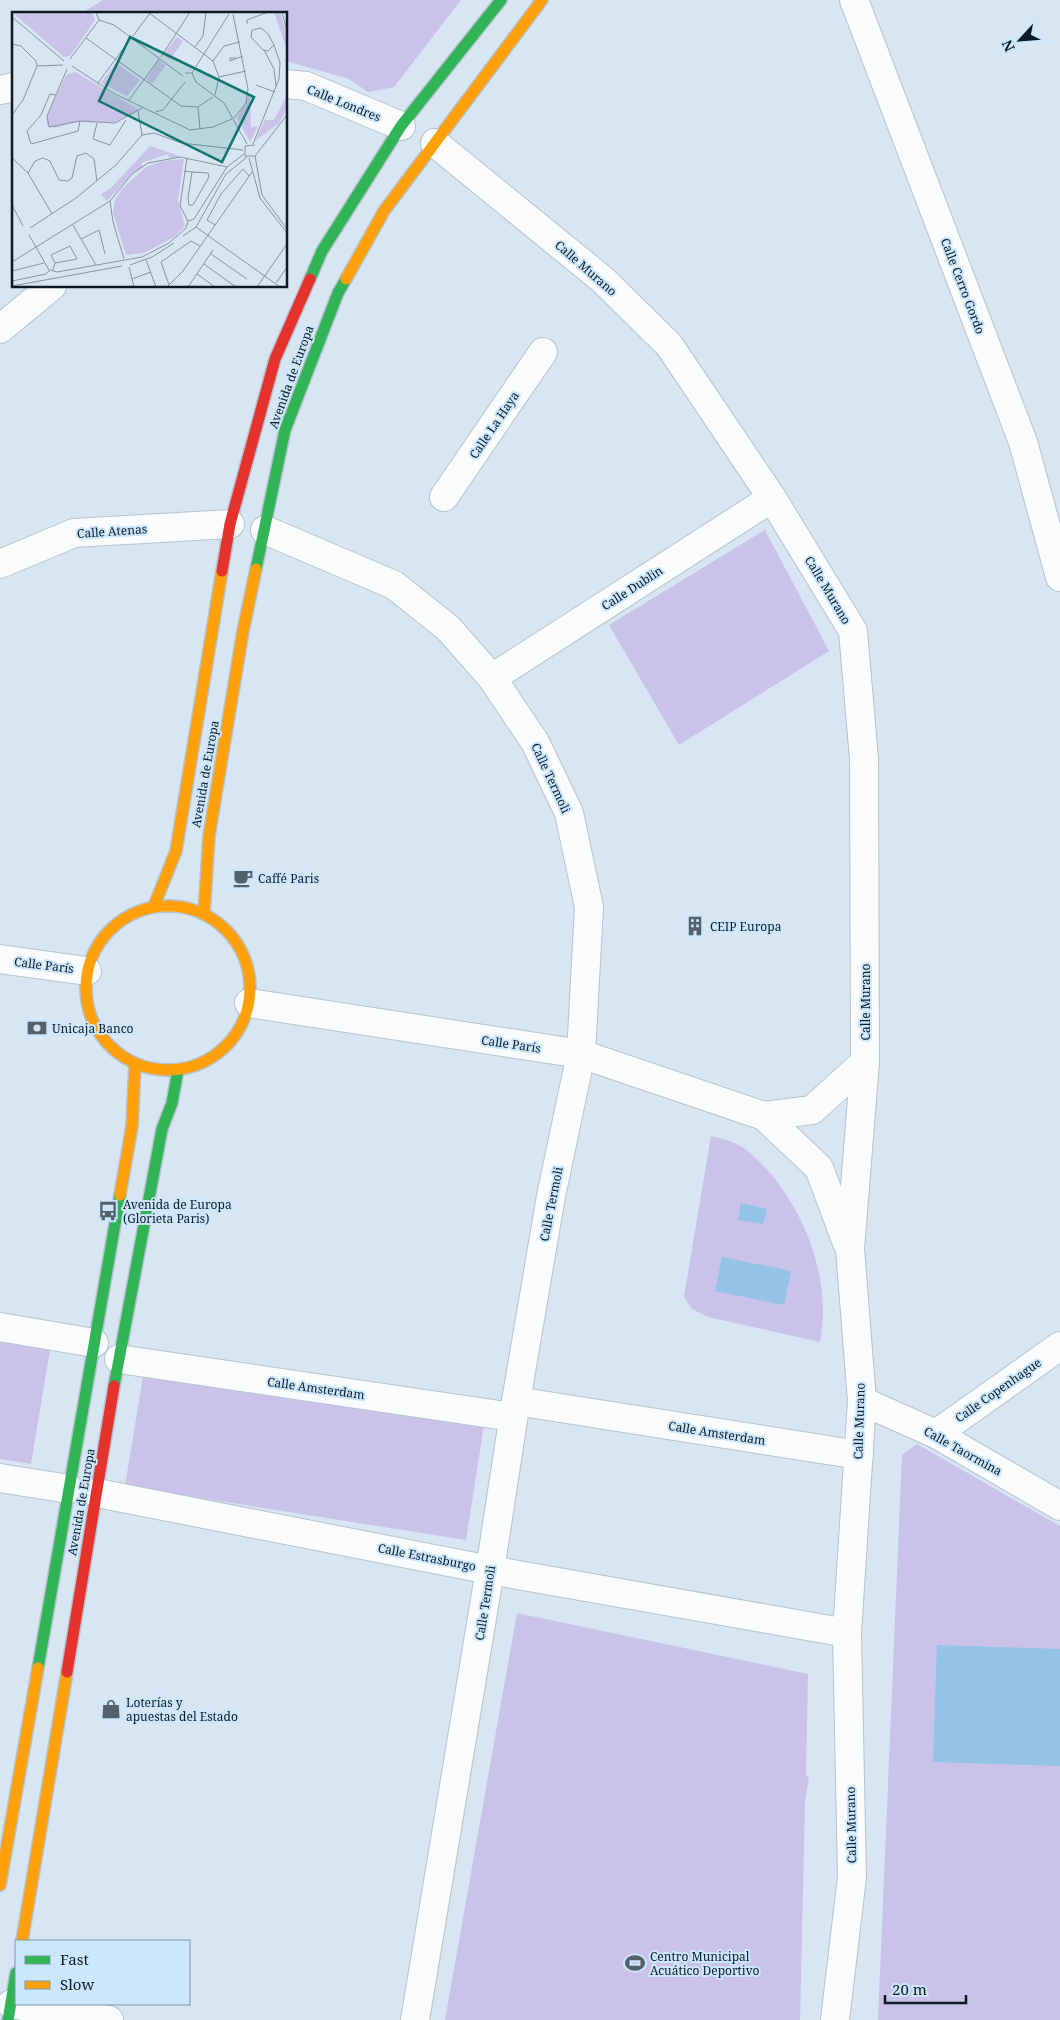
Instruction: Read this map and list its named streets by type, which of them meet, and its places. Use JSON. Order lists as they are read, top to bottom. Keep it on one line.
{"streets":{"main road":["Avenida de Europa"],"street":["Calle Londres","Calle Murano","Calle Cerro Gordo","Calle La Haya","Calle Atenas","Calle Dublin","Calle Termoli","Calle París","Calle Amsterdam","Calle Copenhague","Calle Taormina","Calle Estrasburgo"]},"crossings":[["Calle Murano","Avenida de Europa"],["Calle Murano","Calle Dublin"],["Calle Murano","Calle París"],["Calle Murano","Calle Amsterdam"],["Calle Murano","Calle Taormina"],["Calle Murano","Calle Estrasburgo"],["Avenida de Europa","Calle Termoli"],["Avenida de Europa","Calle París"],["Avenida de Europa","Calle Amsterdam"],["Avenida de Europa","Calle Estrasburgo"],["Calle Dublin","Calle Termoli"],["Calle Termoli","Calle París"],["Calle Termoli","Calle Amsterdam"],["Calle Termoli","Calle Estrasburgo"],["Calle Copenhague","Calle Taormina"]],"places":{"cafe":["Caffé Paris"],"building":["CEIP Europa"],"bank":["Unicaja Banco"],"bus stop":["Avenida de Europa (Glorieta Paris)"],"shop":["Loterías y apuestas del Estado"],"sports":["Centro Municipal Acuático Deportivo"]},"legend":["Fast","Slow"],"scale_bar":"20 m","north":"bottom left"}
